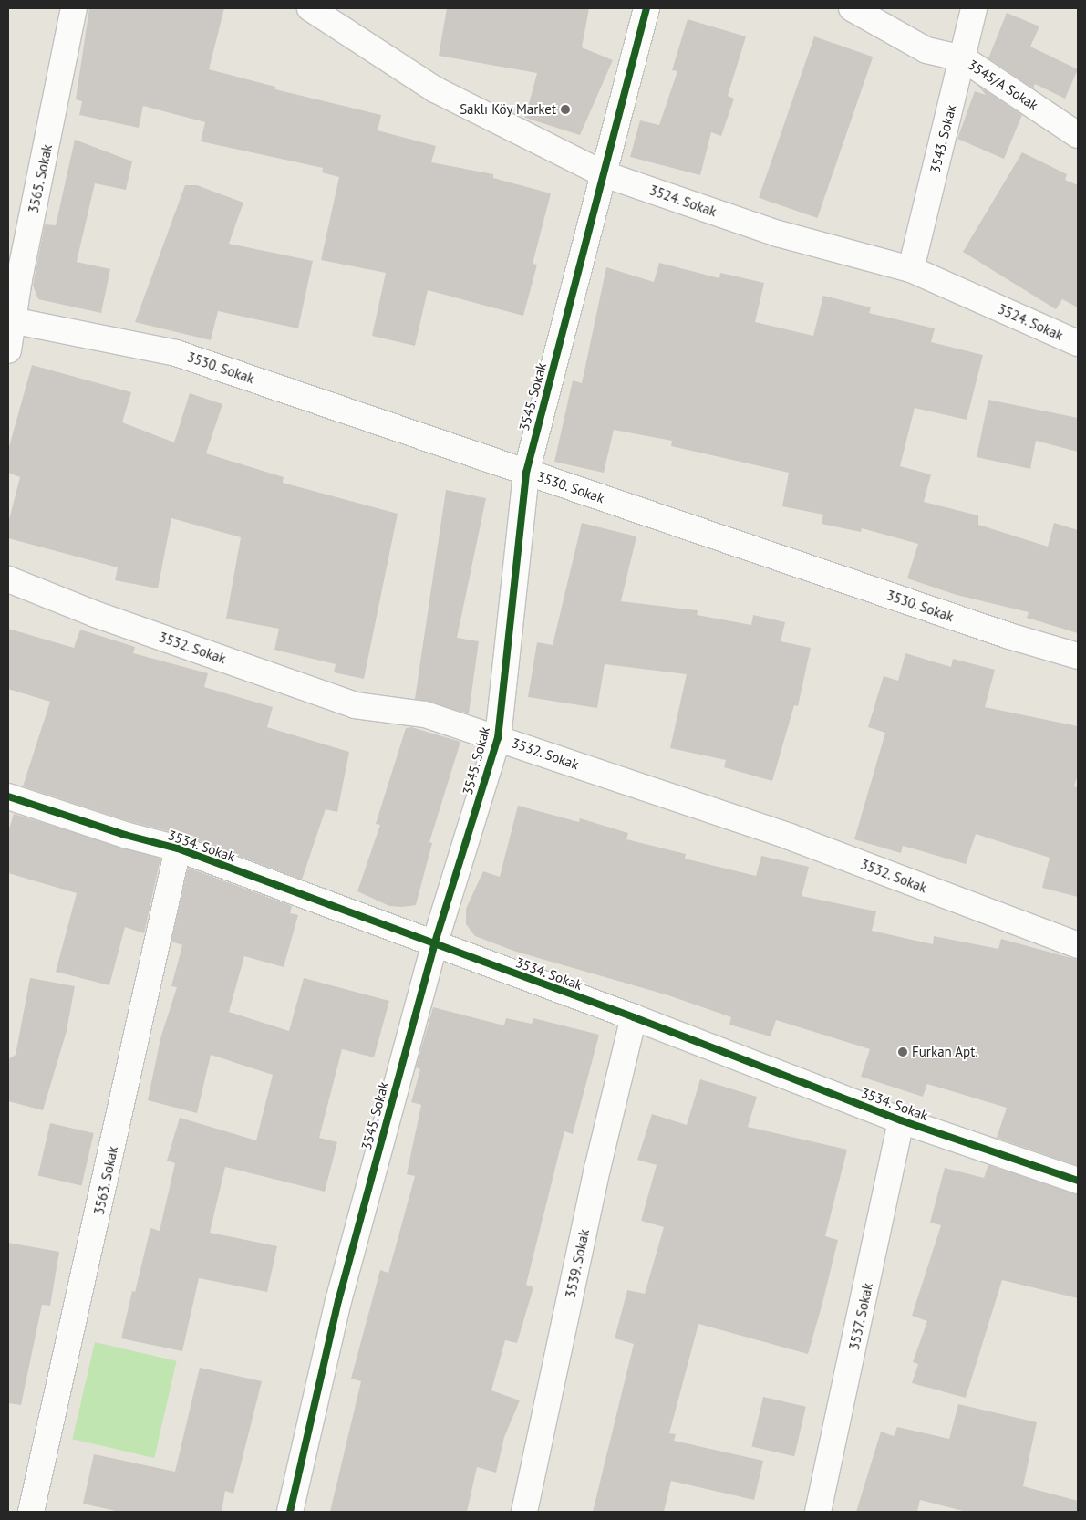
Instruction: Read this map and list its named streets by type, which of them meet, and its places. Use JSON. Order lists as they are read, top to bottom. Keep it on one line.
{"streets":{"street":["3545/A Sokak","3543. Sokak","3565. Sokak","3524. Sokak","3530. Sokak","3545. Sokak","3532. Sokak","3534. Sokak","3563. Sokak","3539. Sokak","3537. Sokak"]},"crossings":[["3545/A Sokak","3543. Sokak"],["3543. Sokak","3524. Sokak"],["3565. Sokak","3530. Sokak"],["3524. Sokak","3545. Sokak"],["3530. Sokak","3545. Sokak"],["3545. Sokak","3532. Sokak"],["3545. Sokak","3534. Sokak"],["3534. Sokak","3563. Sokak"],["3534. Sokak","3539. Sokak"],["3534. Sokak","3537. Sokak"]],"places":["Saklı Köy Market","Furkan Apt."]}
